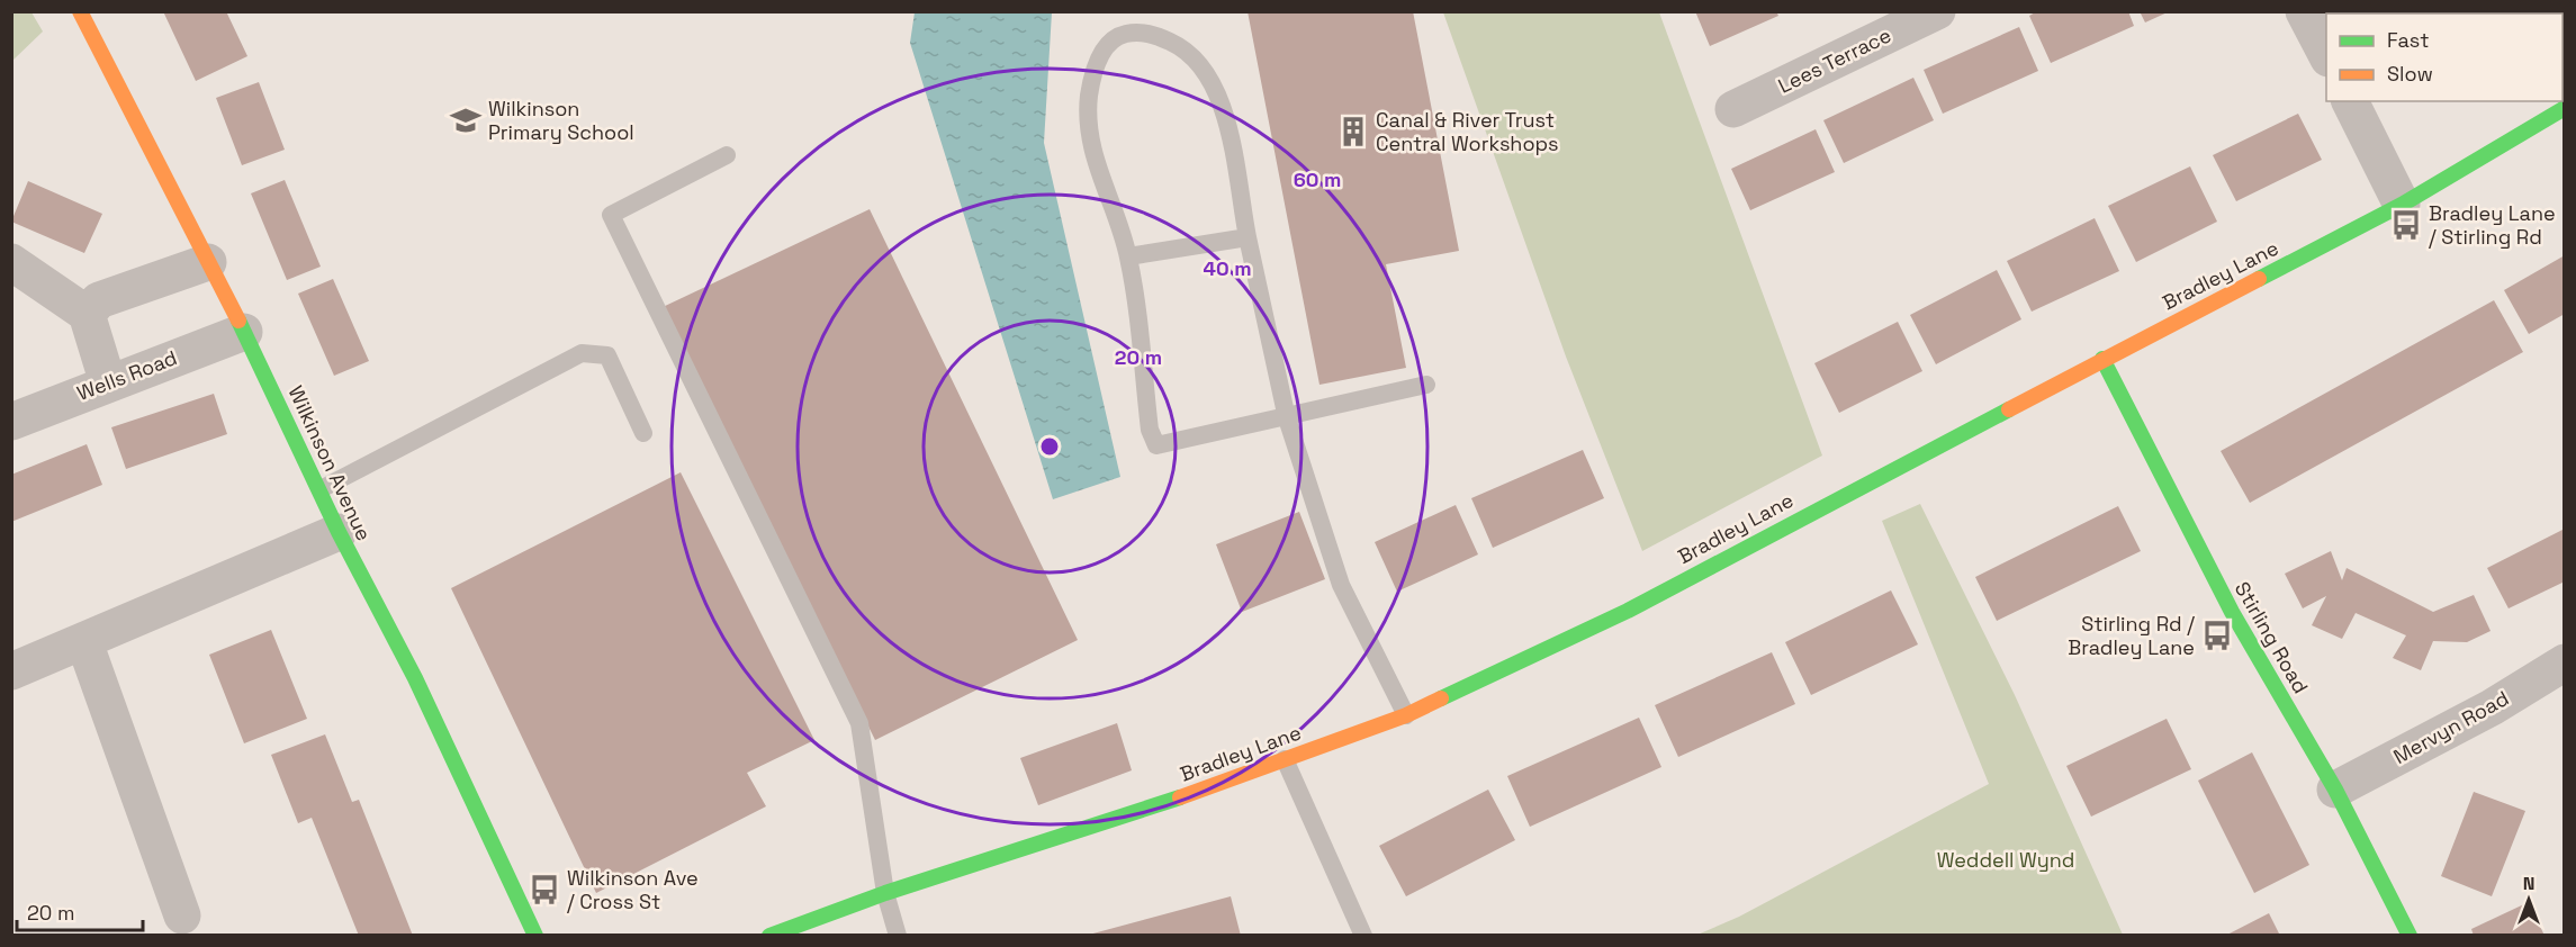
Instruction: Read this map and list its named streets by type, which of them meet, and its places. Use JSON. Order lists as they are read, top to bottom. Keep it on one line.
{"streets":{"street":["Lees Terrace","Bradley Lane","Wells Road","Wilkinson Avenue","Stirling Road","Mervyn Road"]},"crossings":[["Bradley Lane","Stirling Road"],["Wells Road","Wilkinson Avenue"],["Stirling Road","Mervyn Road"]],"parks":["Weddell Wynd"],"places":{"school or university":["Wilkinson Primary School"],"building":["Canal & River Trust Central Workshops"],"bus stop":["Bradley Lane / Stirling Rd","Stirling Rd / Bradley Lane","Wilkinson Ave / Cross St"]},"legend":["Fast","Slow"],"scale_bar":"20 m","north":"top","rings":["60 m","40 m","20 m"]}
